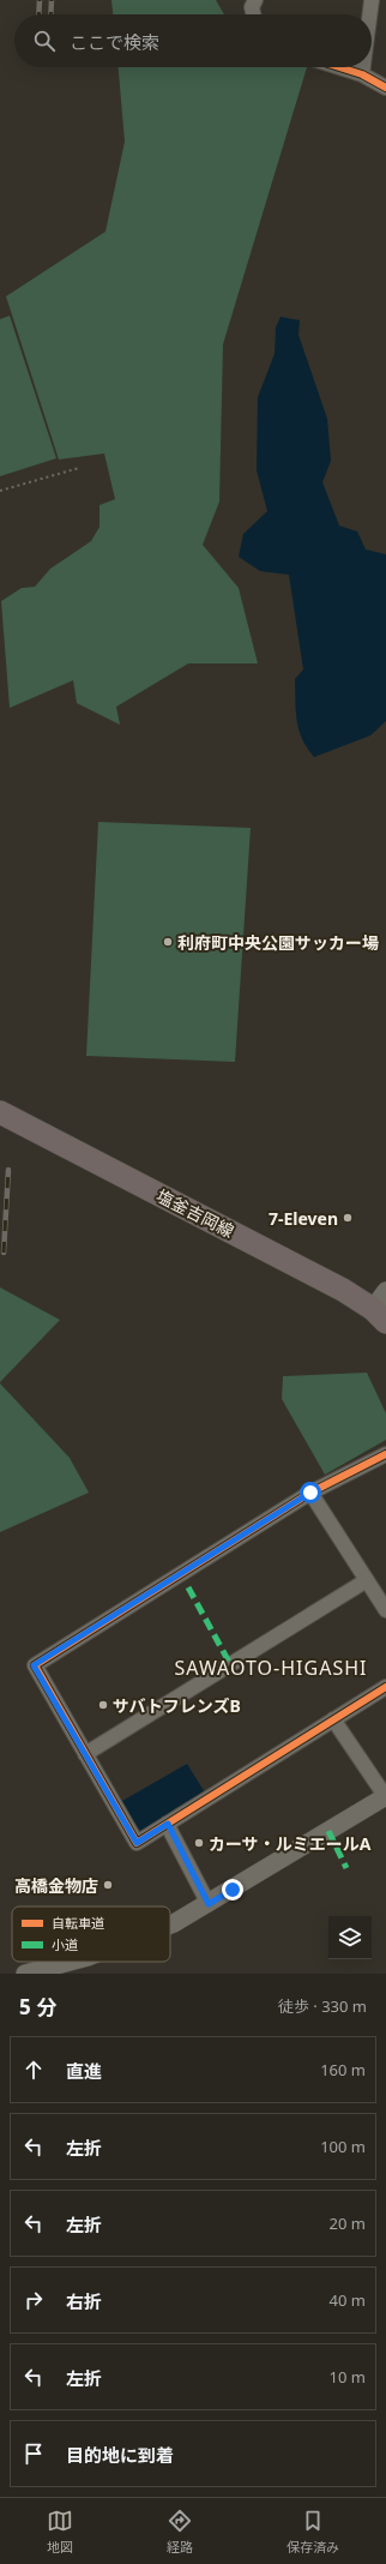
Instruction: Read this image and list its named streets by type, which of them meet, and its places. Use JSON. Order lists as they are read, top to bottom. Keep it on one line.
{"streets":{"main road":["塩釜吉岡線"]},"districts":["SAWAOTO-HIGASHI"],"places":["利府町中央公園サッカー場","7-Eleven","サバトフレンズB","カーサ・ルミエールA","高橋金物店"],"legend":["自転車道","小道"],"page":{"search":"ここで検索","heading":["5 分","徒歩 · 330 m"],"list":[["直進","160 m"],["左折","100 m"],["左折","20 m"],["右折","40 m"],["左折","10 m"],"目的地に到着"],"nav":["地図","経路","保存済み"]}}
